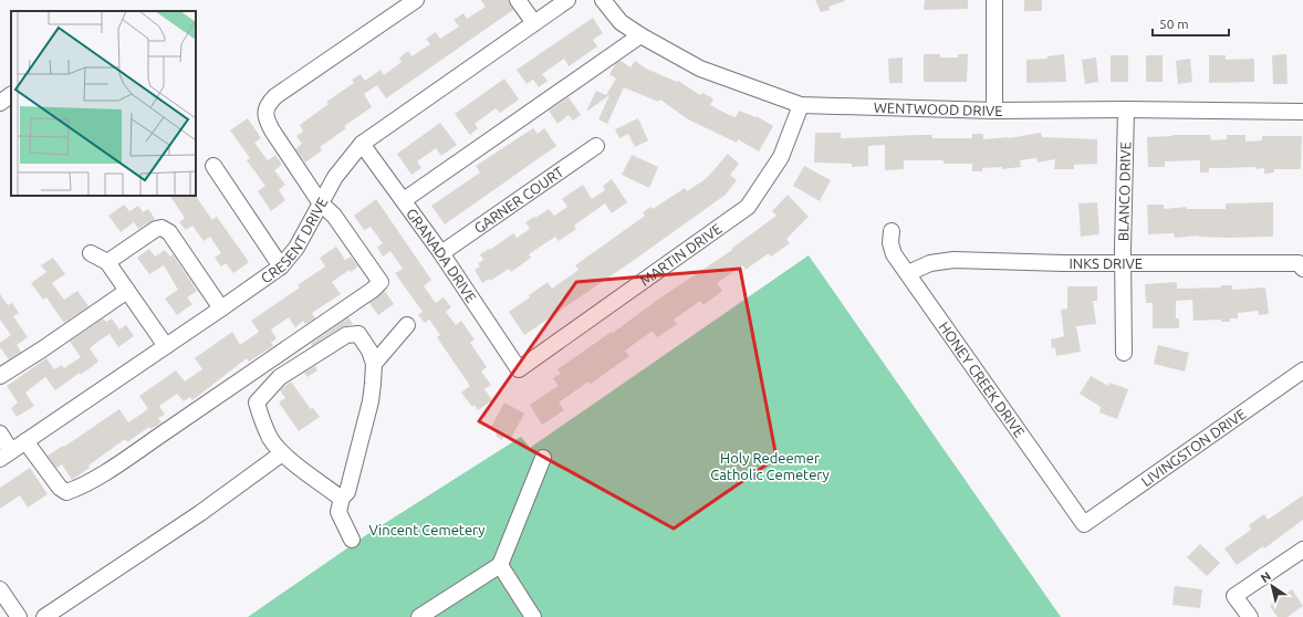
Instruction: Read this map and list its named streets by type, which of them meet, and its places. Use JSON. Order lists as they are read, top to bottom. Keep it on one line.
{"streets":{"street":["WENTWOOD DRIVE","BLANCO DRIVE","GARNER COURT","CRESENT DRIVE","MARTIN DRIVE","GRANADA DRIVE","INKS DRIVE","HONEY CREEK DRIVE","LIVINGSTON DRIVE"]},"crossings":[["WENTWOOD DRIVE","BLANCO DRIVE"],["WENTWOOD DRIVE","MARTIN DRIVE"],["BLANCO DRIVE","INKS DRIVE"],["GARNER COURT","GRANADA DRIVE"],["CRESENT DRIVE","GRANADA DRIVE"],["MARTIN DRIVE","GRANADA DRIVE"],["INKS DRIVE","HONEY CREEK DRIVE"],["HONEY CREEK DRIVE","LIVINGSTON DRIVE"]],"parks":["Holy Redeemer Catholic Cemetery","Vincent Cemetery"],"scale_bar":"50 m","north":"top left"}
